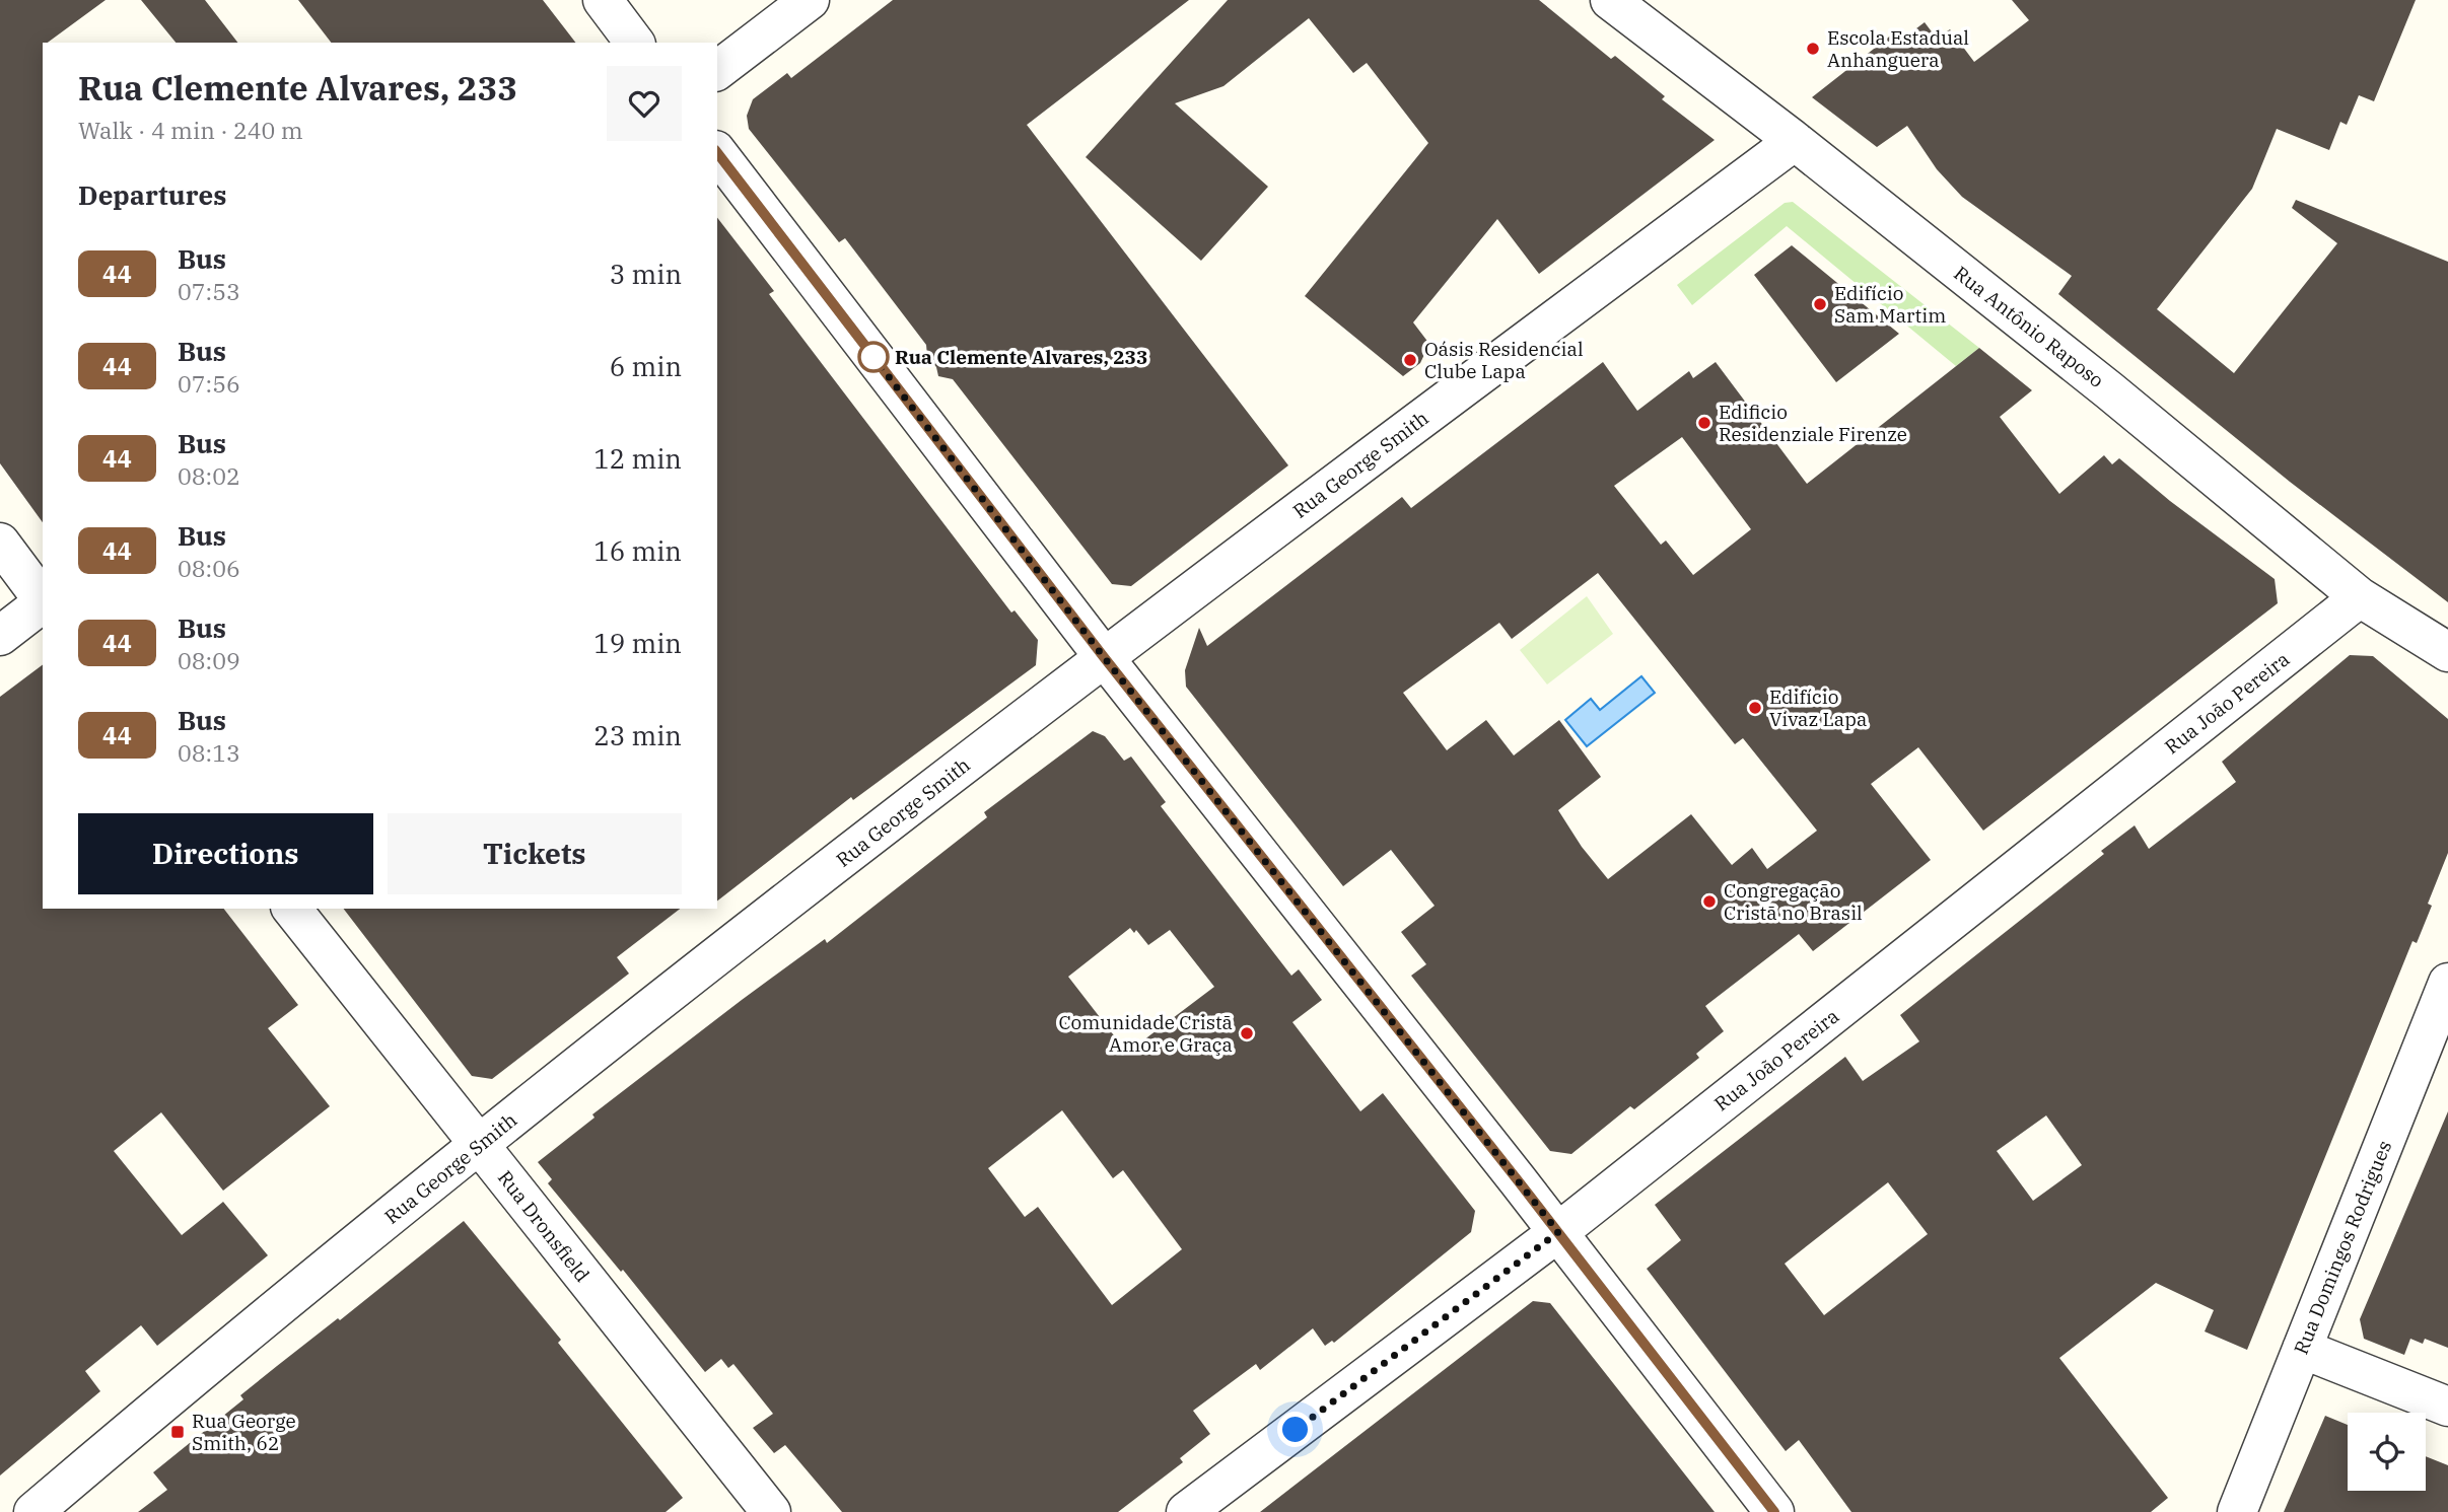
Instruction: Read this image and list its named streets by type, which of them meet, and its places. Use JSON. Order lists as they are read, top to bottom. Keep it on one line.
{"streets":{"street":["Rua Antônio Raposo","Rua George Smith","Rua João Pereira","Rua Dronsfield","Rua Domingos Rodrigues"]},"crossings":[["Rua Antônio Raposo","Rua George Smith"],["Rua Antônio Raposo","Rua João Pereira"],["Rua George Smith","Rua Dronsfield"]],"places":{"other":["Escola Estadual Anhanguera","Edifício Sam Martim","Rua Clemente Alvares, 233","Oásis Residencial Clube Lapa","Edificio Residenziale Firenze","Edifício Vivaz Lapa","Congregação Cristã no Brasil","Comunidade Cristã Amor e Graça"],"transit":["Rua George Smith, 62"]},"lines":["bus line 44"],"page":{"heading":[["Rua Clemente Alvares, 233","Walk · 4 min · 240 m"],"Departures"],"list":[{"mark":"44","name":"Bus","note":"07:53","value":"3 min"},{"mark":"44","name":"Bus","note":"07:56","value":"6 min"},{"mark":"44","name":"Bus","note":"08:02","value":"12 min"},{"mark":"44","name":"Bus","note":"08:06","value":"16 min"},{"mark":"44","name":"Bus","note":"08:09","value":"19 min"},{"mark":"44","name":"Bus","note":"08:13","value":"23 min"}],"buttons":["Directions","Tickets"]}}
